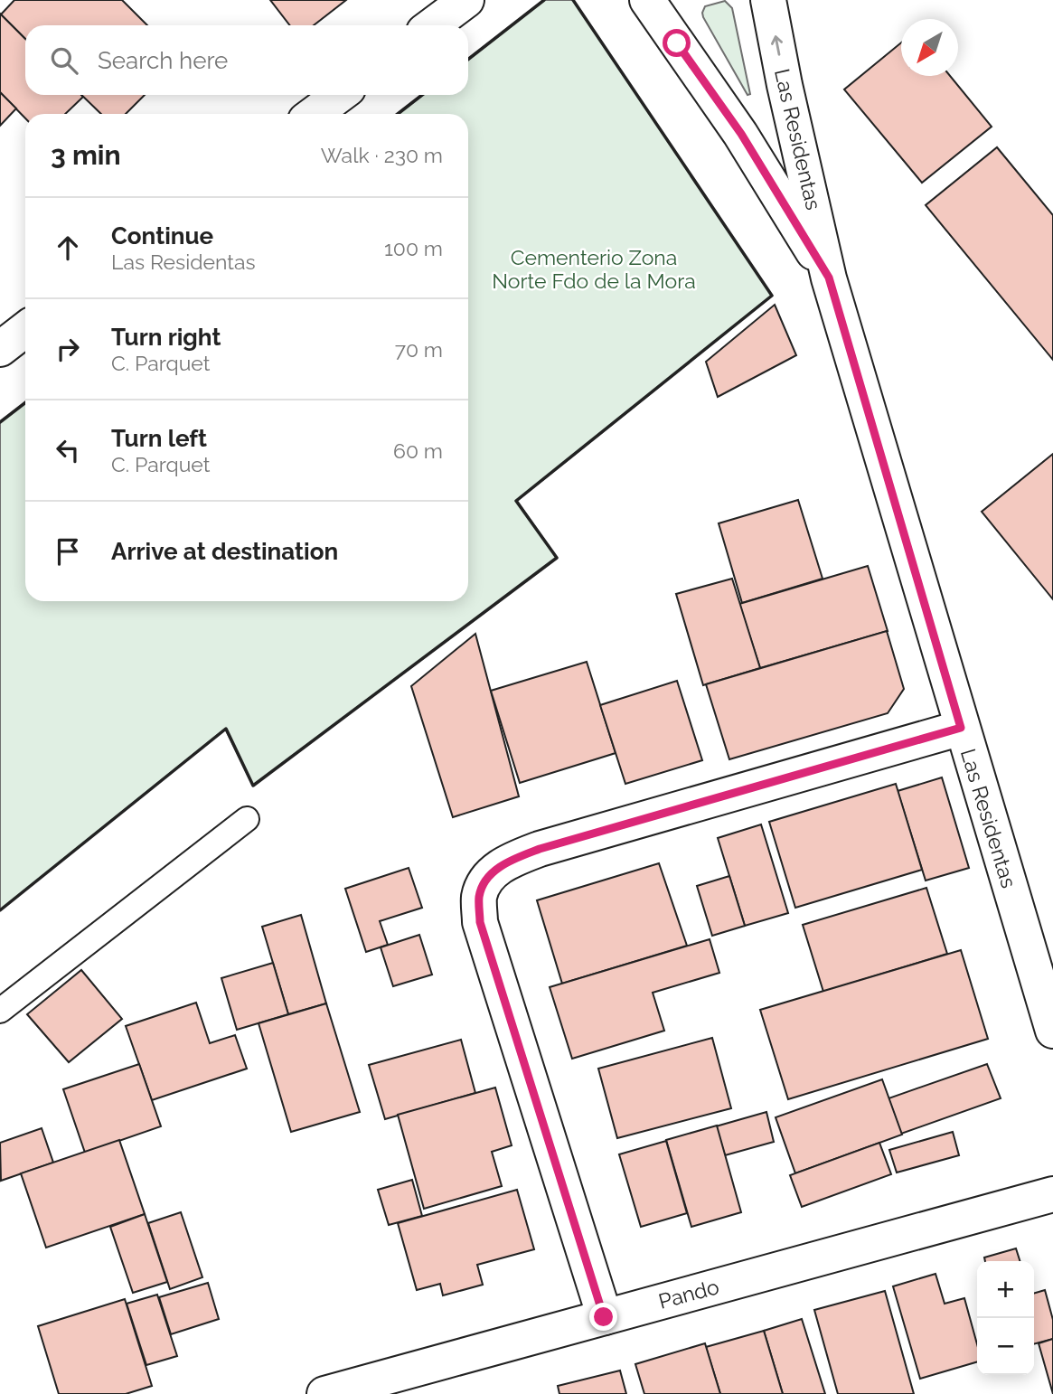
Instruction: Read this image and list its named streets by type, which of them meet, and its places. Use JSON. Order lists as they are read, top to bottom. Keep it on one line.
{"streets":{"street":["Las Residentas","Pando"]},"parks":["Cementerio Zona Norte Fdo de la Mora"],"north":"bottom left","page":{"search":"Search here","heading":["3 min","Walk · 230 m"],"list":[["Continue","Las Residentas","100 m"],["Turn right","C. Parquet","70 m"],["Turn left","C. Parquet","60 m"],"Arrive at destination"],"map_buttons":["+","−"]}}
